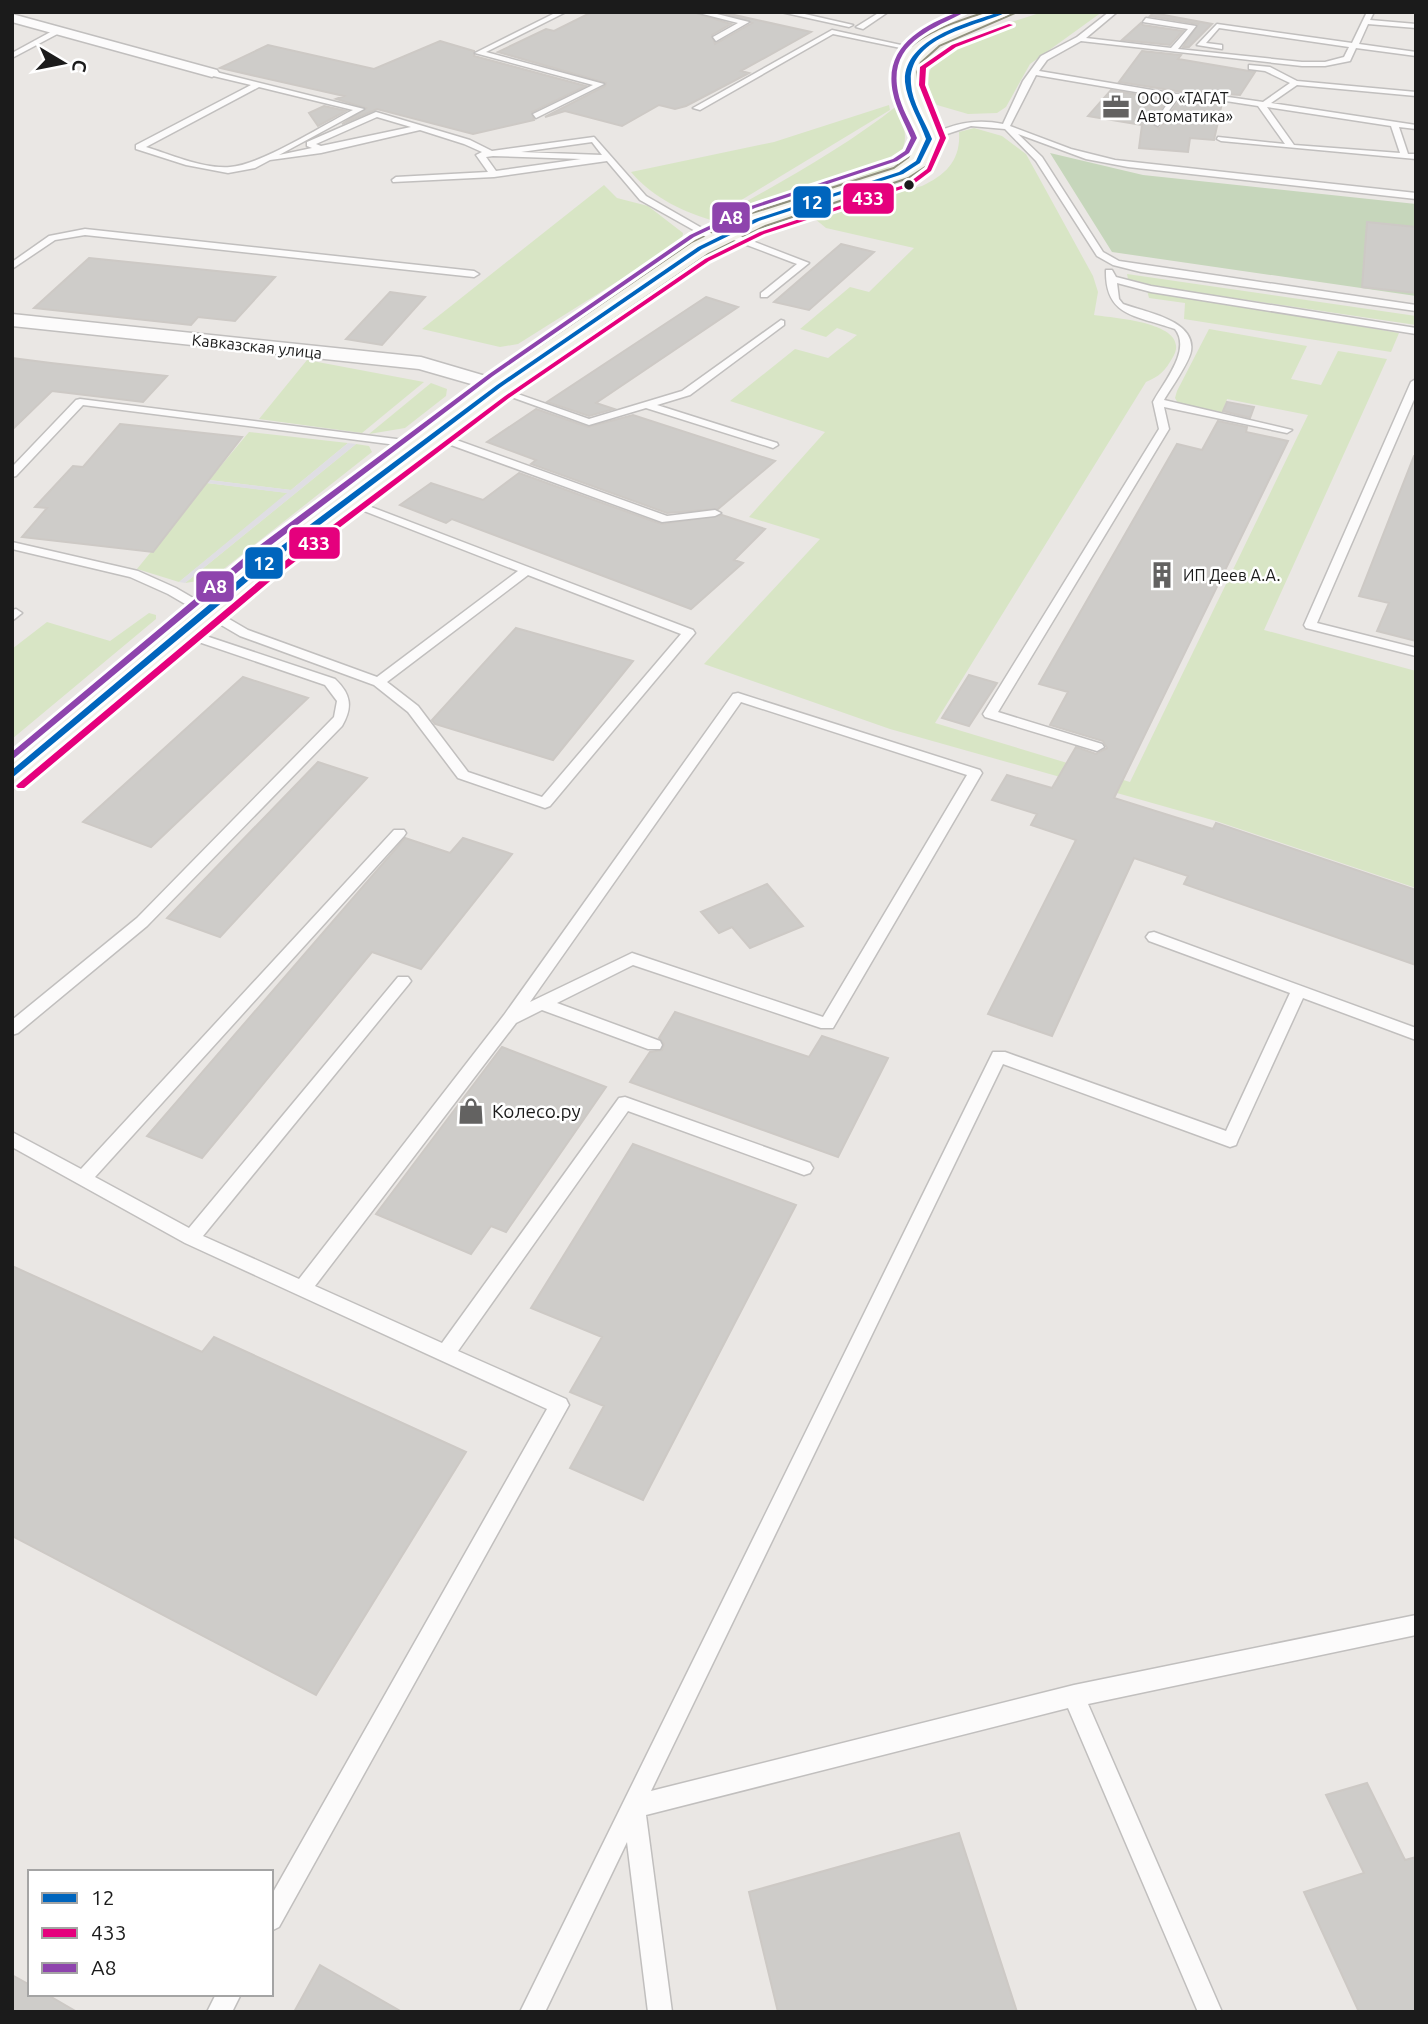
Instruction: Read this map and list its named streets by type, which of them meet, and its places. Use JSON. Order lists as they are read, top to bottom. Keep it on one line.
{"streets":{"street":["Кавказская улица"]},"places":{"office":["ООО «ТАГАТ Автоматика»"],"building":["ИП Деев А.А."],"shop":["Колесо.ру"]},"lines":["transit line 12","transit line А8","transit line 433"],"legend":["12","433","А8"],"north":"right"}
